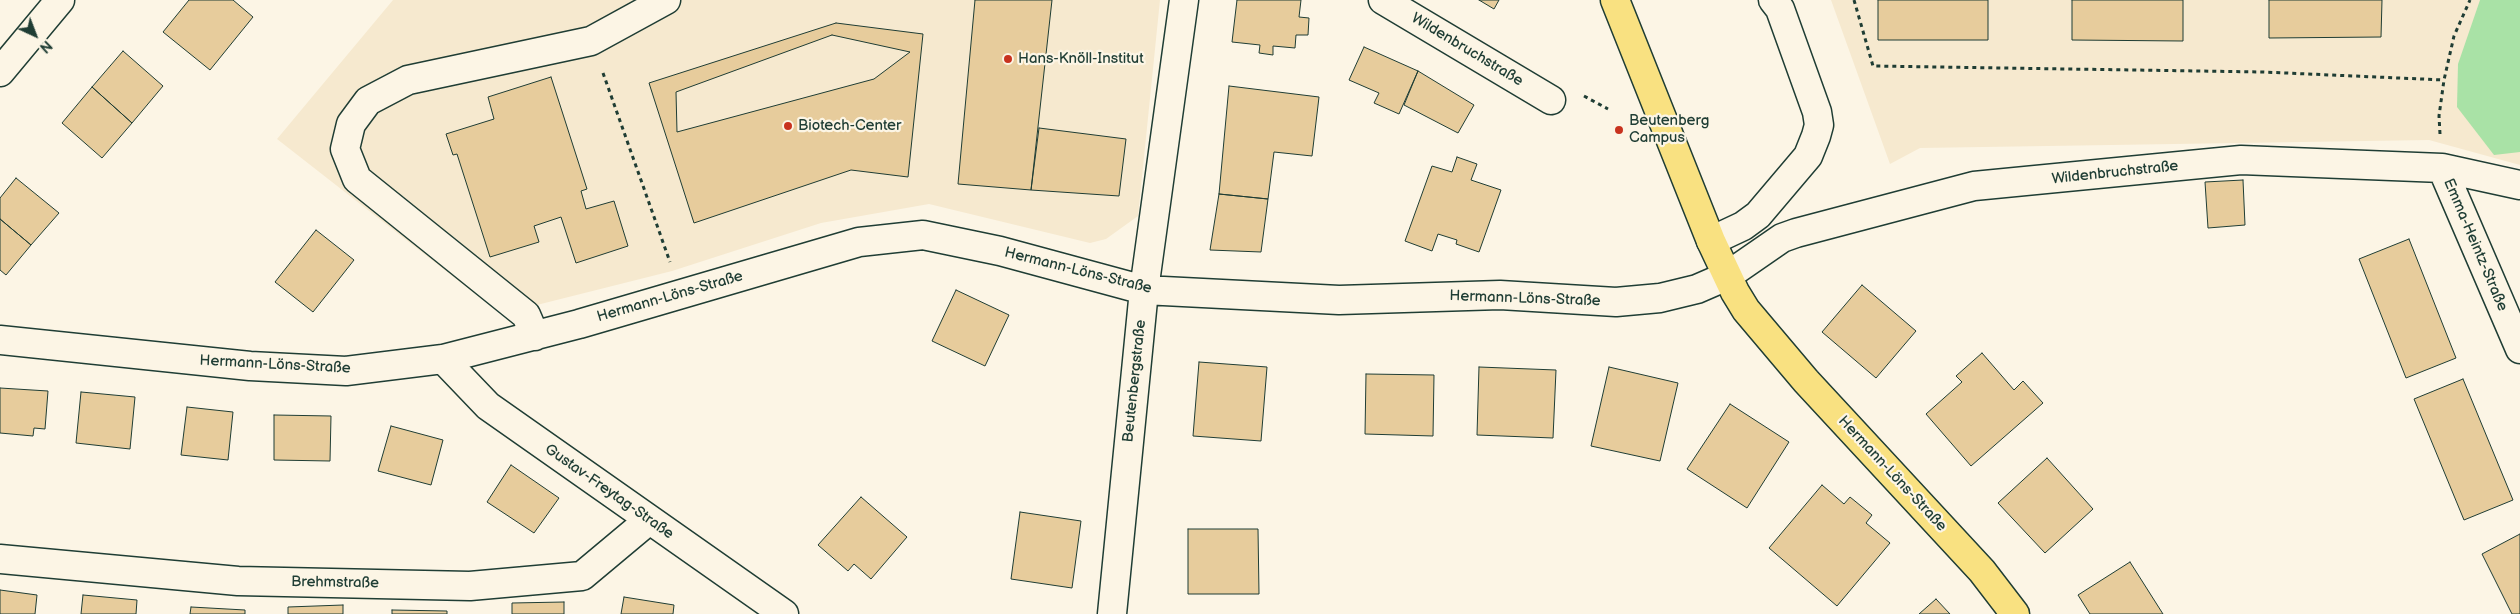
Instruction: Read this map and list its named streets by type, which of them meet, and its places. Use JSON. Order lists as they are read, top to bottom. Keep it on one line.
{"streets":{"main road":["Hermann-Löns-Straße"],"street":["Wildenbruchstraße","Emma-Heintz-Straße","Beutenbergstraße","Gustav-Freytag-Straße","Brehmstraße"]},"crossings":[["Wildenbruchstraße","Emma-Heintz-Straße"],["Wildenbruchstraße","Hermann-Löns-Straße"],["Hermann-Löns-Straße","Beutenbergstraße"],["Hermann-Löns-Straße","Gustav-Freytag-Straße"],["Gustav-Freytag-Straße","Brehmstraße"]],"places":["Hans-Knöll-Institut","Biotech-Center","Beutenberg Campus"],"north":"bottom right"}
